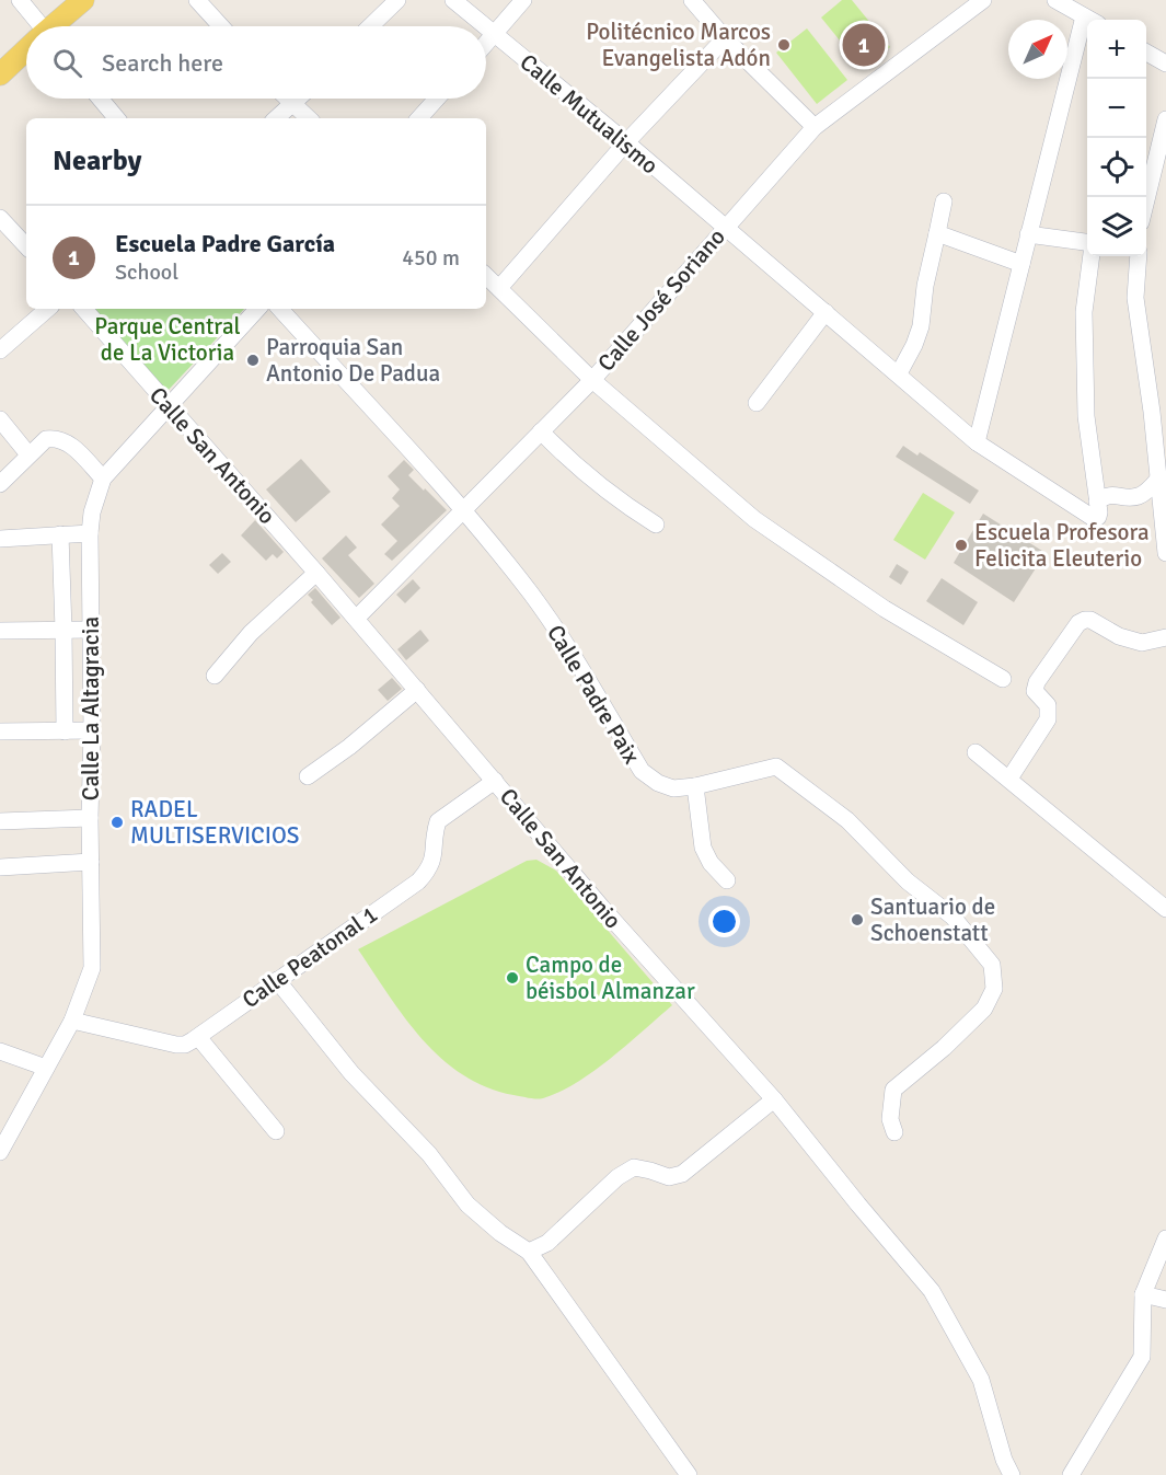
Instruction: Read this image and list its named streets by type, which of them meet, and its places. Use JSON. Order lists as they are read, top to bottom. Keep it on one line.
{"streets":{"street":["Calle Mutualismo","Calle José Soriano","Calle San Antonio","Calle Padre Paix","Calle La Altagracia","Calle Peatonal 1"]},"crossings":[["Calle Mutualismo","Calle José Soriano"],["Calle José Soriano","Calle San Antonio"],["Calle José Soriano","Calle Padre Paix"],["Calle San Antonio","Calle La Altagracia"],["Calle San Antonio","Calle Peatonal 1"],["Calle La Altagracia","Calle Peatonal 1"]],"parks":["Parque Central de La Victoria"],"places":["Politécnico Marcos Evangelista Adón","Parroquia San Antonio De Padua","Escuela Profesora Felicita Eleuterio","RADEL MULTISERVICIOS","Santuario de Schoenstatt","Campo de béisbol Almanzar"],"north":"top right","page":{"map_buttons":["+","−"],"pins":"1","search":"Search here","heading":"Nearby","list":[{"mark":"1","name":"Escuela Padre García","note":"School","value":"450 m"}]}}
